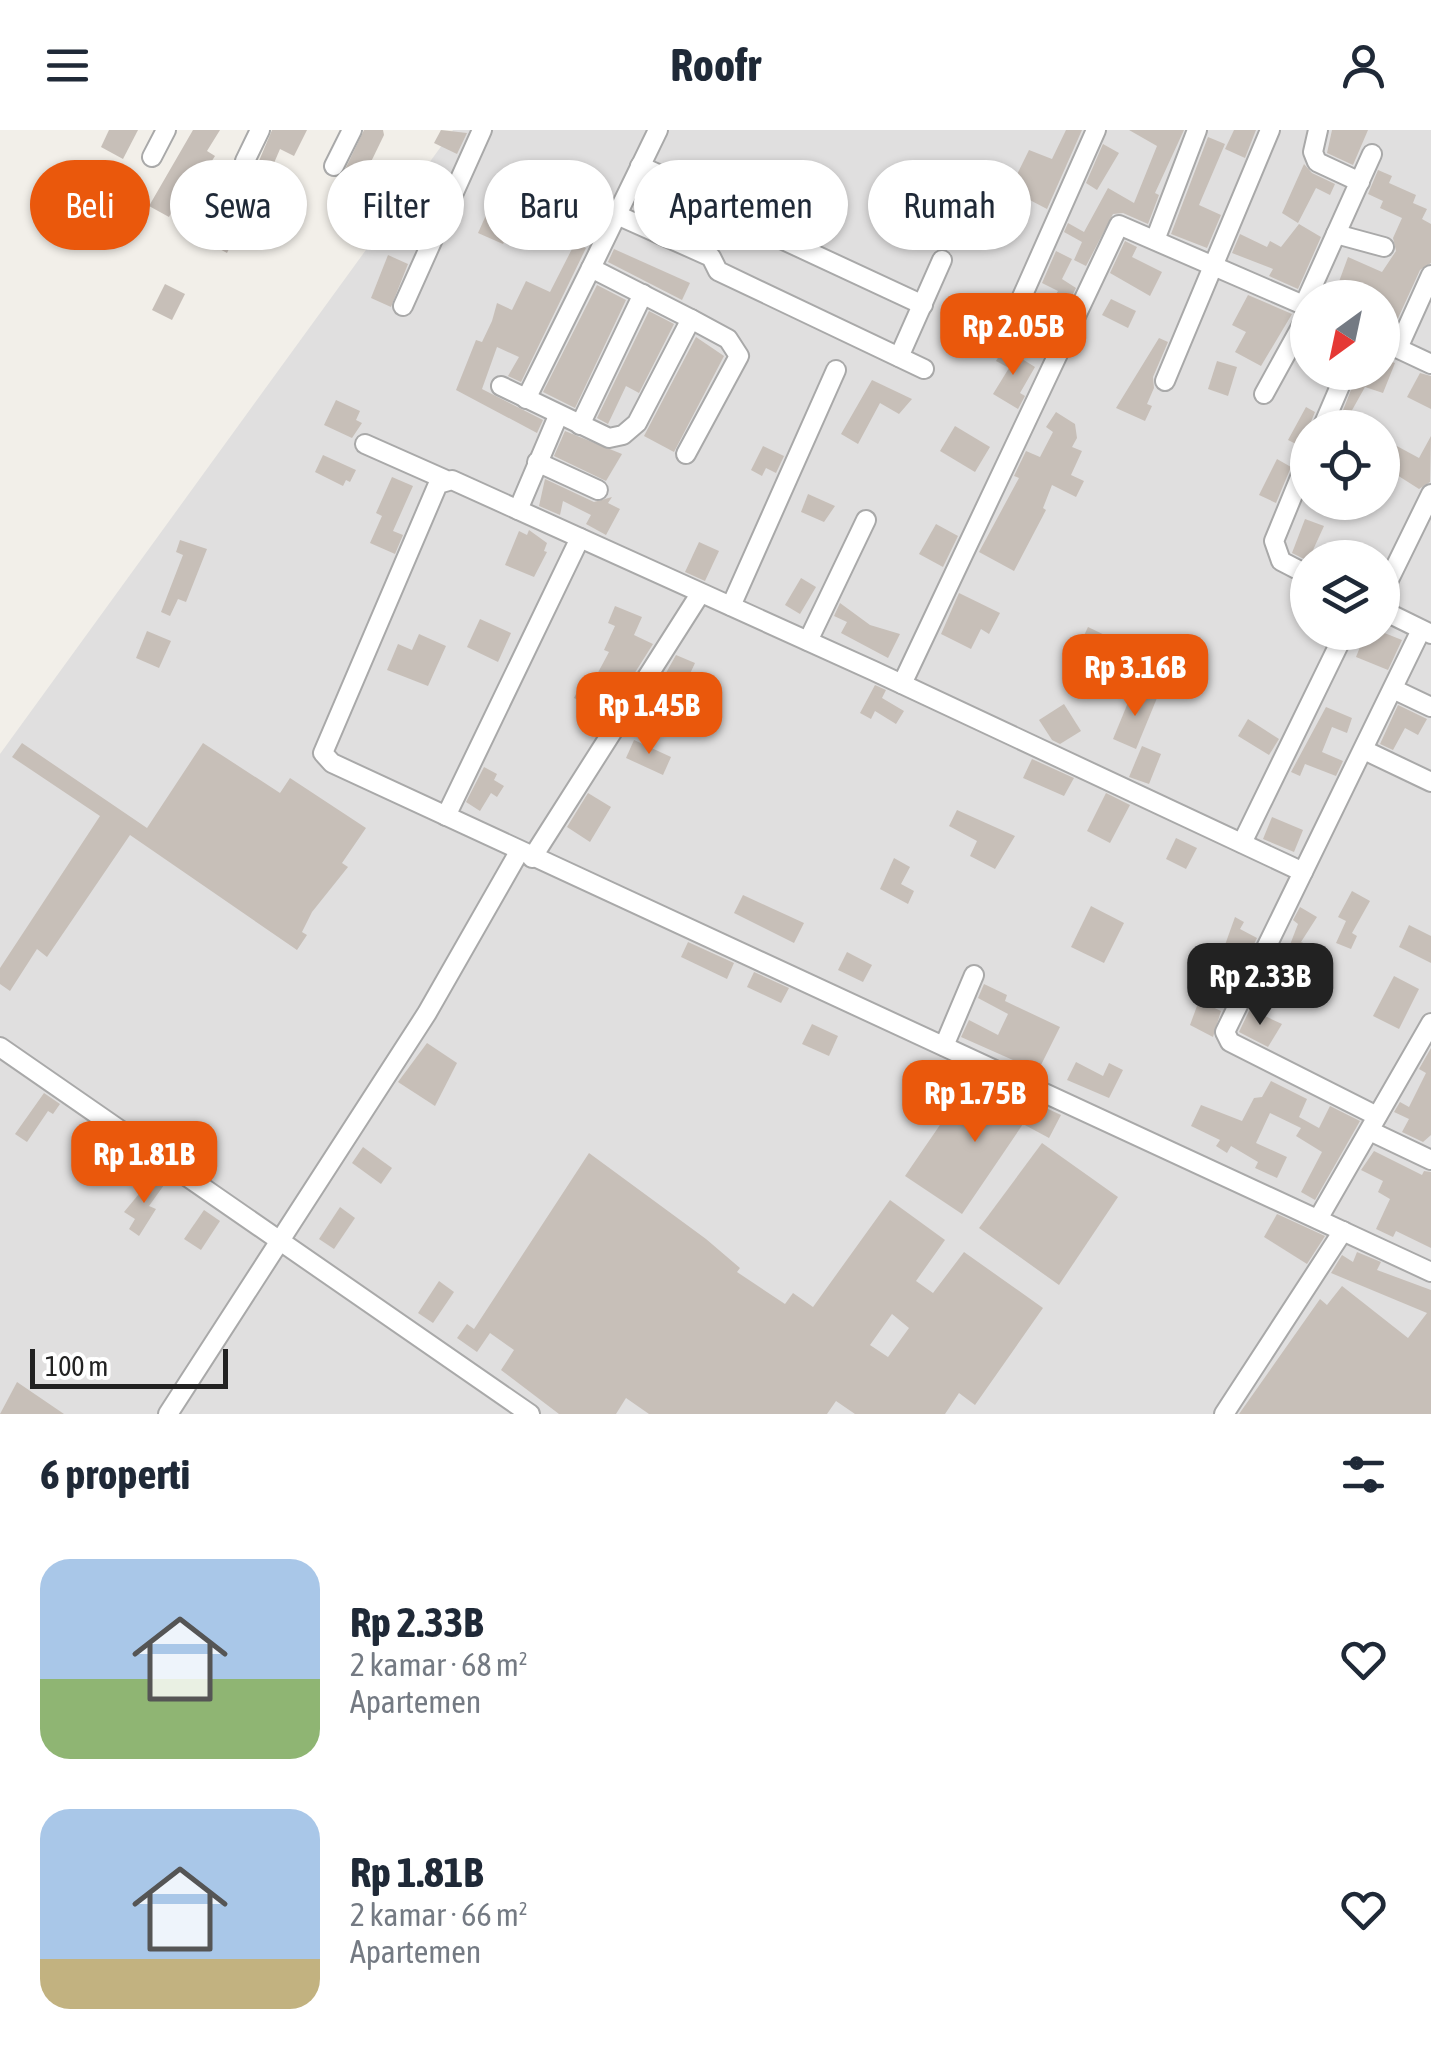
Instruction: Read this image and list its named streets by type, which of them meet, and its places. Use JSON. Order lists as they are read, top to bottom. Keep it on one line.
{"scale_bar":"100 m","north":"bottom left","page":{"header":"Roofr","chip":["Beli","Sewa","Filter","Baru","Apartemen","Rumah"],"price":["Rp 2.05B","Rp 3.16B","Rp 1.45B","Rp 2.33B","Rp 1.75B","Rp 1.81B"],"scale":"100 m","heading":"6 properti","list":[{"name":"Rp 2.33B","note":"2 kamar · 68 m² · Apartemen"},{"name":"Rp 1.81B","note":"2 kamar · 66 m² · Apartemen"}]}}
